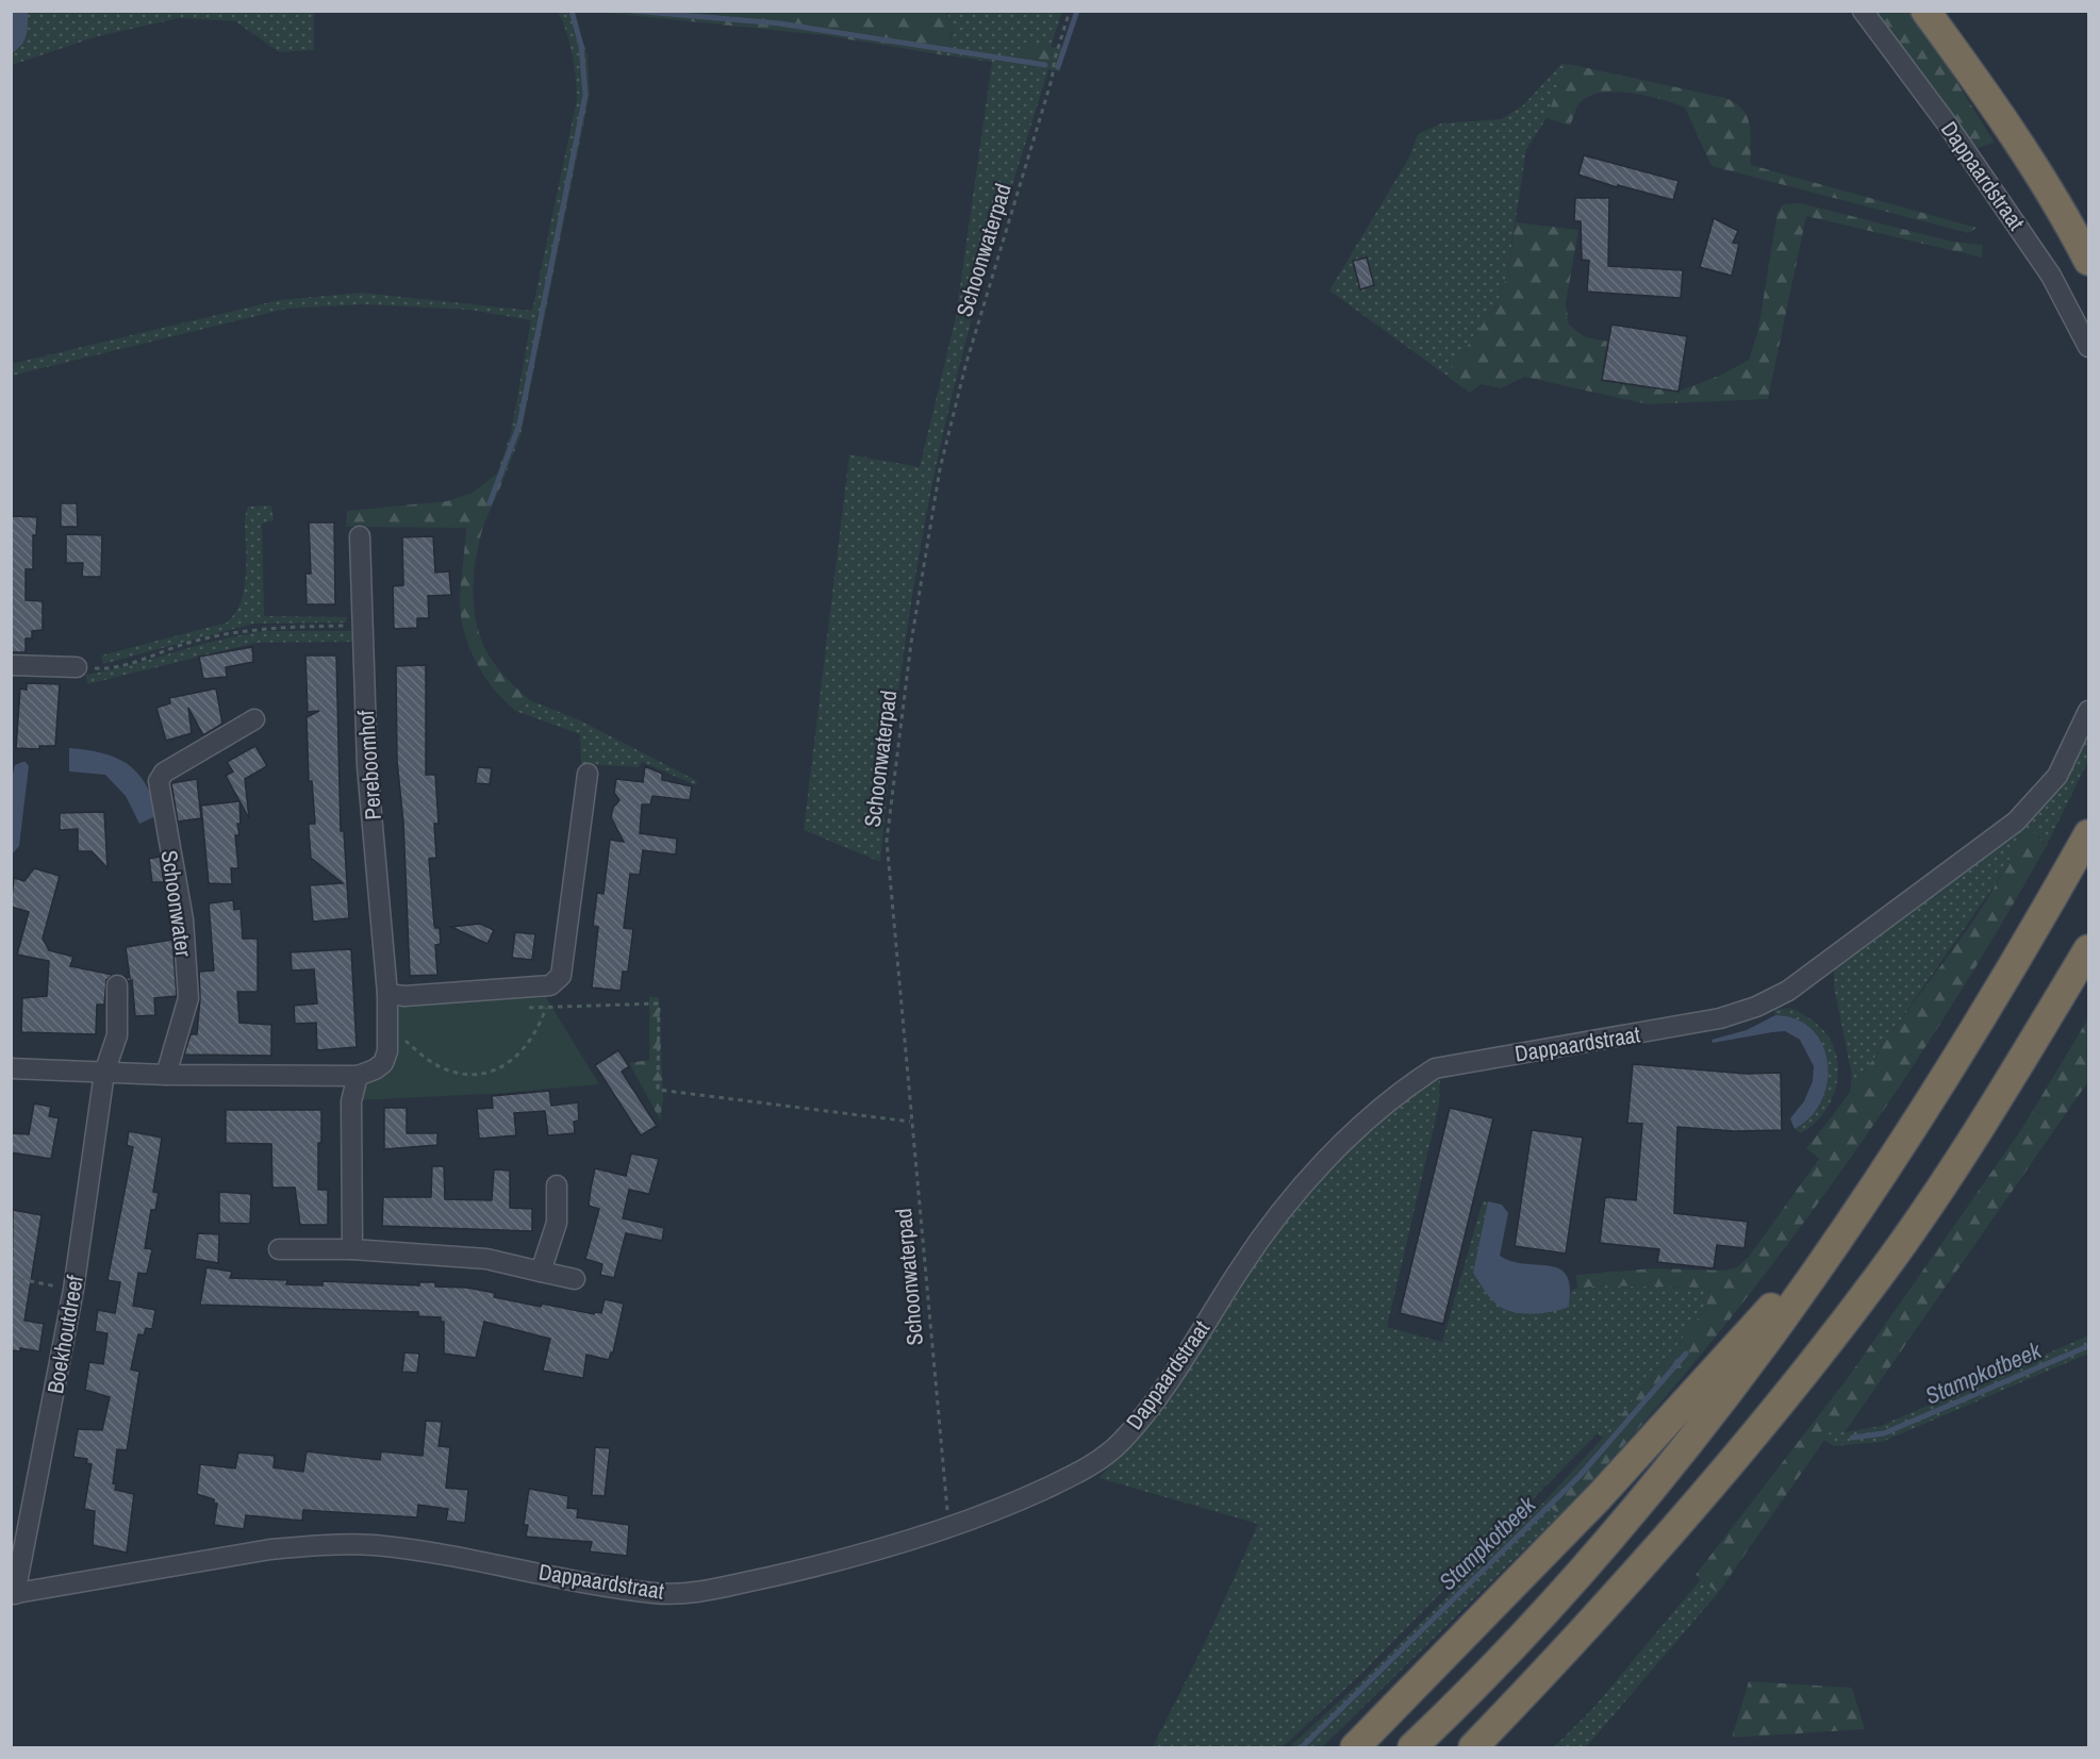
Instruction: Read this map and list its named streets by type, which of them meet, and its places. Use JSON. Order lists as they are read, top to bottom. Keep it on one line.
{"streets":{"street":["Dappaardstraat","Pereboomhof","Schoonwater","Boekhoutdreef"],"path":["Schoonwaterpad"]},"crossings":[["Dappaardstraat","Schoonwaterpad"],["Dappaardstraat","Boekhoutdreef"]],"water":["Stampkotbeek"]}
